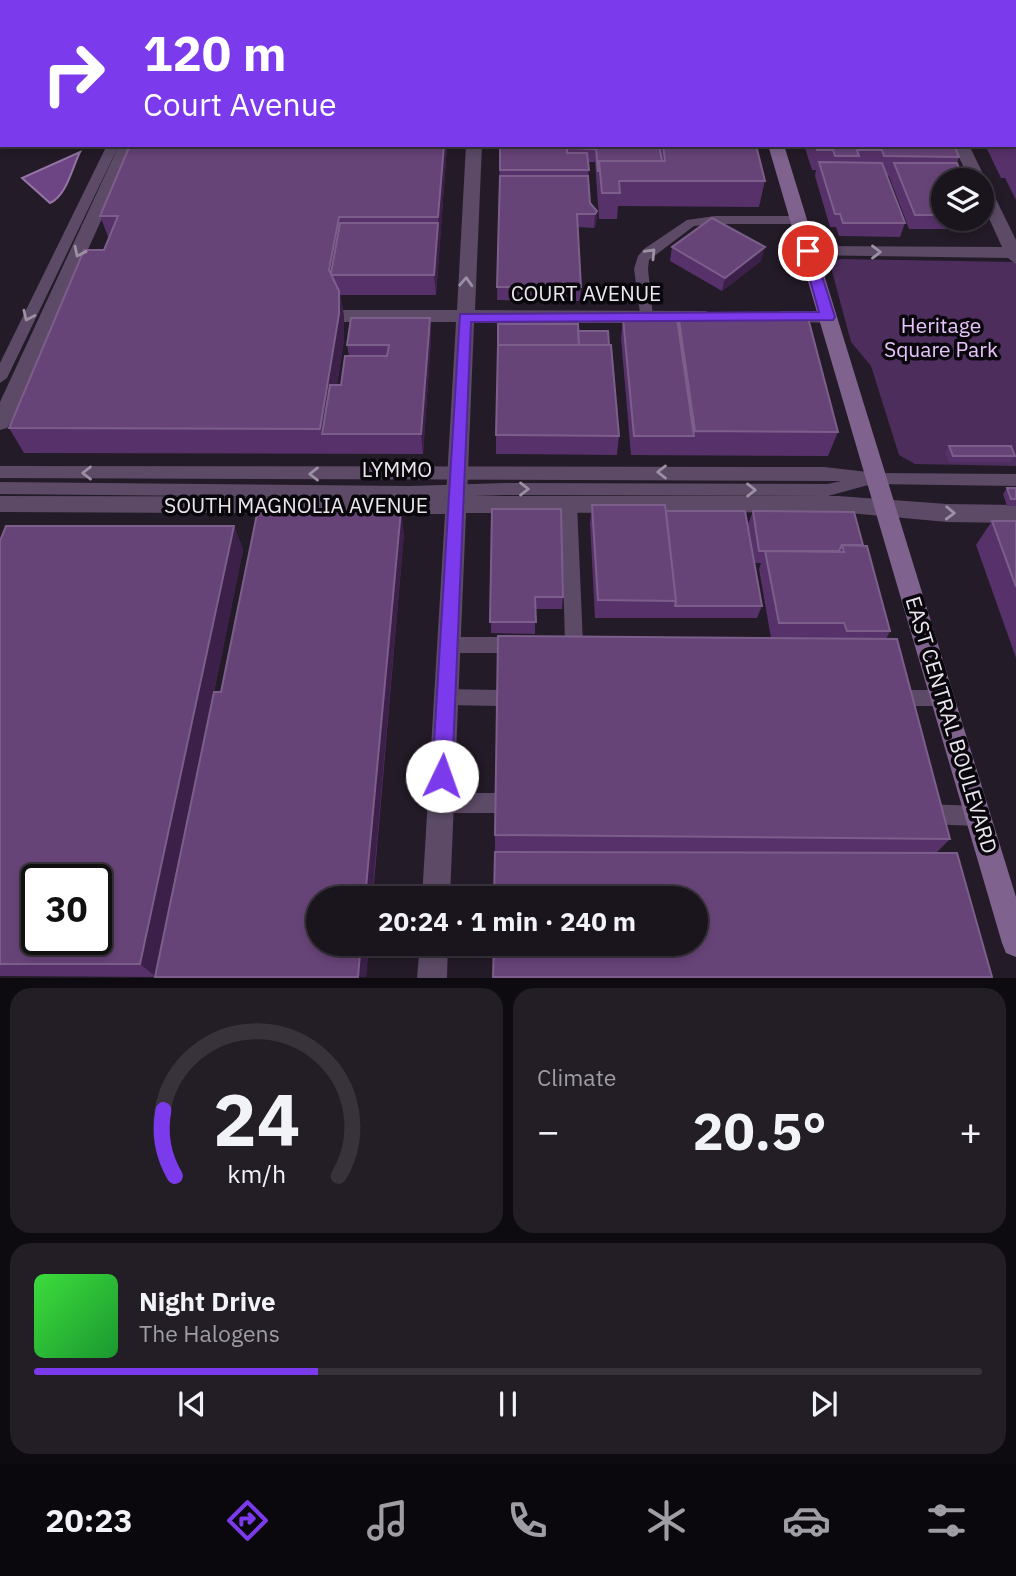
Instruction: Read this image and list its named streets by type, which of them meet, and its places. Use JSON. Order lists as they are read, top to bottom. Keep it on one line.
{"streets":{"street":["COURT AVENUE","SOUTH MAGNOLIA AVENUE","EAST CENTRAL BOULEVARD"],"lane":["LYMMO"]},"crossings":[["LYMMO","SOUTH MAGNOLIA AVENUE"],["LYMMO","EAST CENTRAL BOULEVARD"],["SOUTH MAGNOLIA AVENUE","EAST CENTRAL BOULEVARD"]],"one_way":["LYMMO"],"parks":["Heritage Square Park"],"page":{"turn":["120 m","Court Avenue"],"limit":"30","trip":"20:24 · 1 min · 240 m","tile":"Climate","heat":["−","20.5°","+"],"song":["Night Drive","The Halogens"],"tabs":"20:23","gauge":["24","km/h"]}}
